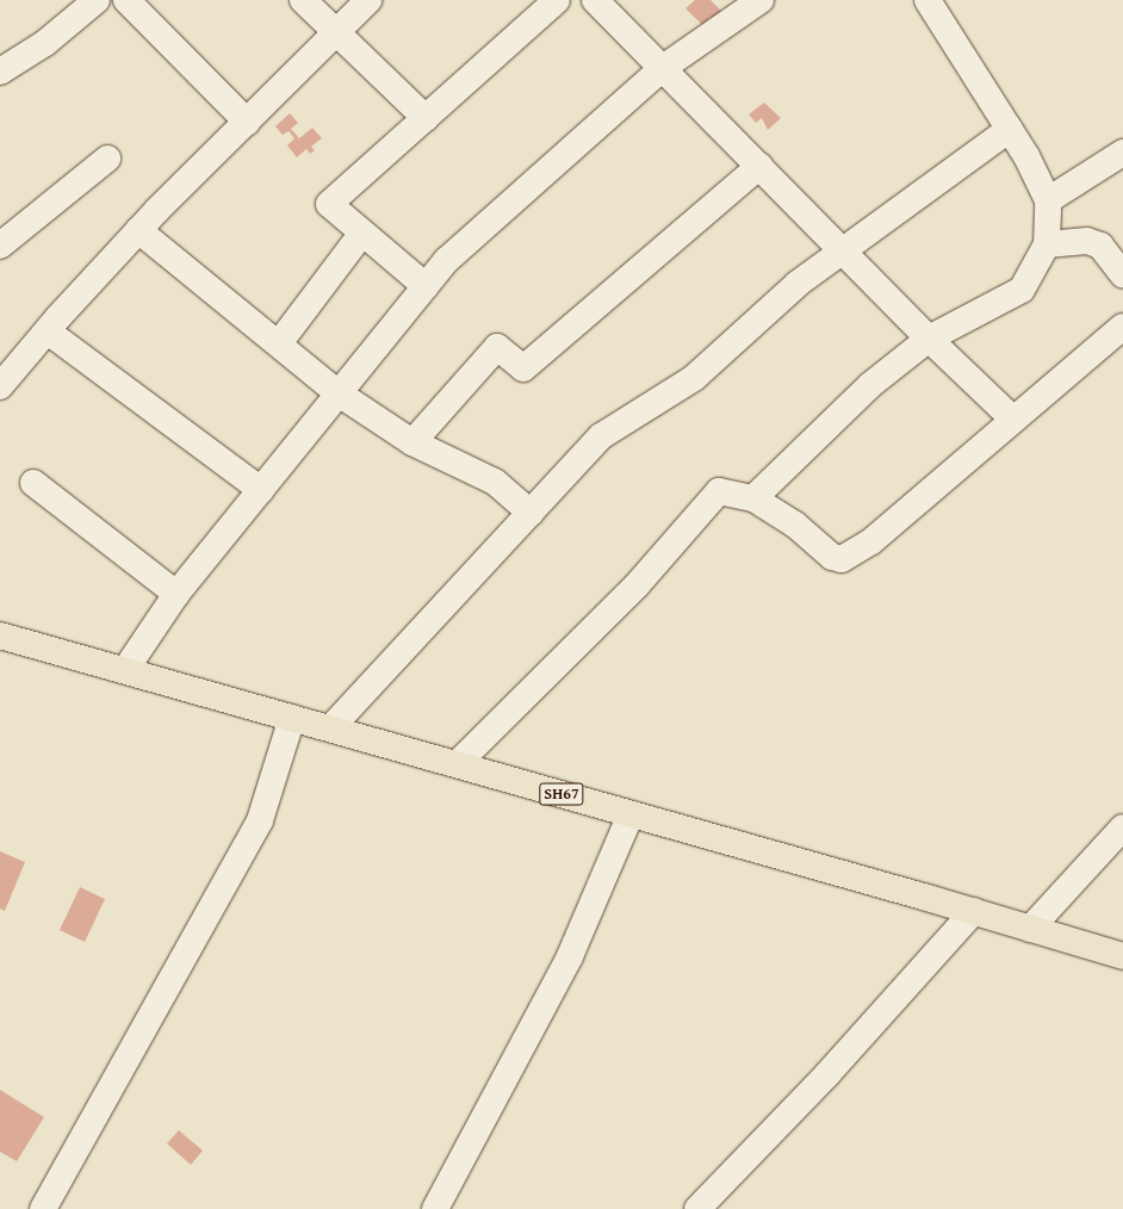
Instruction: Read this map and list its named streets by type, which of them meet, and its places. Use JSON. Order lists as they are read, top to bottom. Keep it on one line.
{"streets":{"main road":["SH67"]}}
